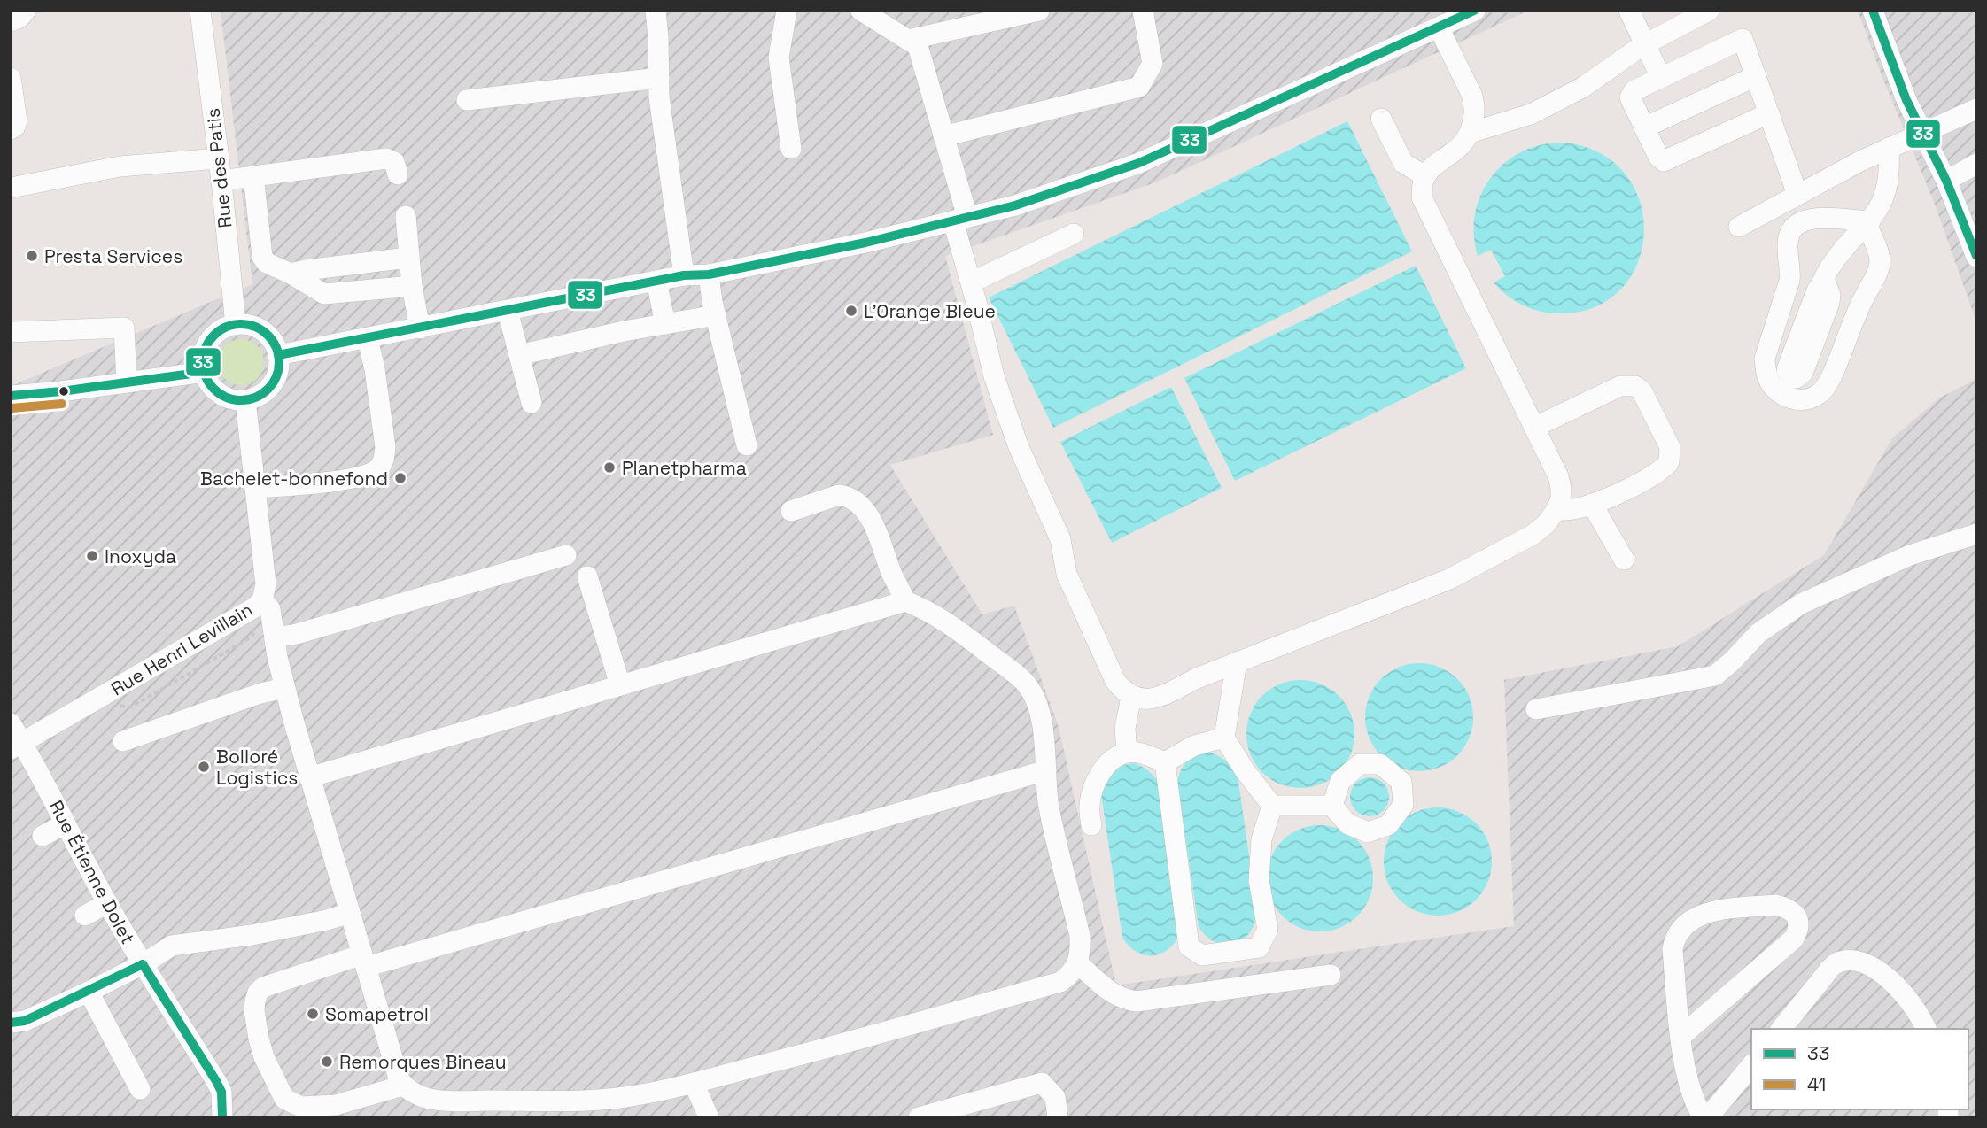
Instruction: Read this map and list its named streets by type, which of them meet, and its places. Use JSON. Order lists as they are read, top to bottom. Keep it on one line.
{"streets":{"street":["Rue des Patis","Rue Henri Levillain","Rue Étienne Dolet"]},"crossings":[["Rue des Patis","Rue Henri Levillain"],["Rue Henri Levillain","Rue Étienne Dolet"]],"places":["Presta Services","L'Orange Bleue","Planetpharma","Bachelet-bonnefond","Inoxyda","Bolloré Logistics","Somapetrol","Remorques Bineau"],"lines":["transit line 33","transit line 41"],"legend":["33","41"]}
